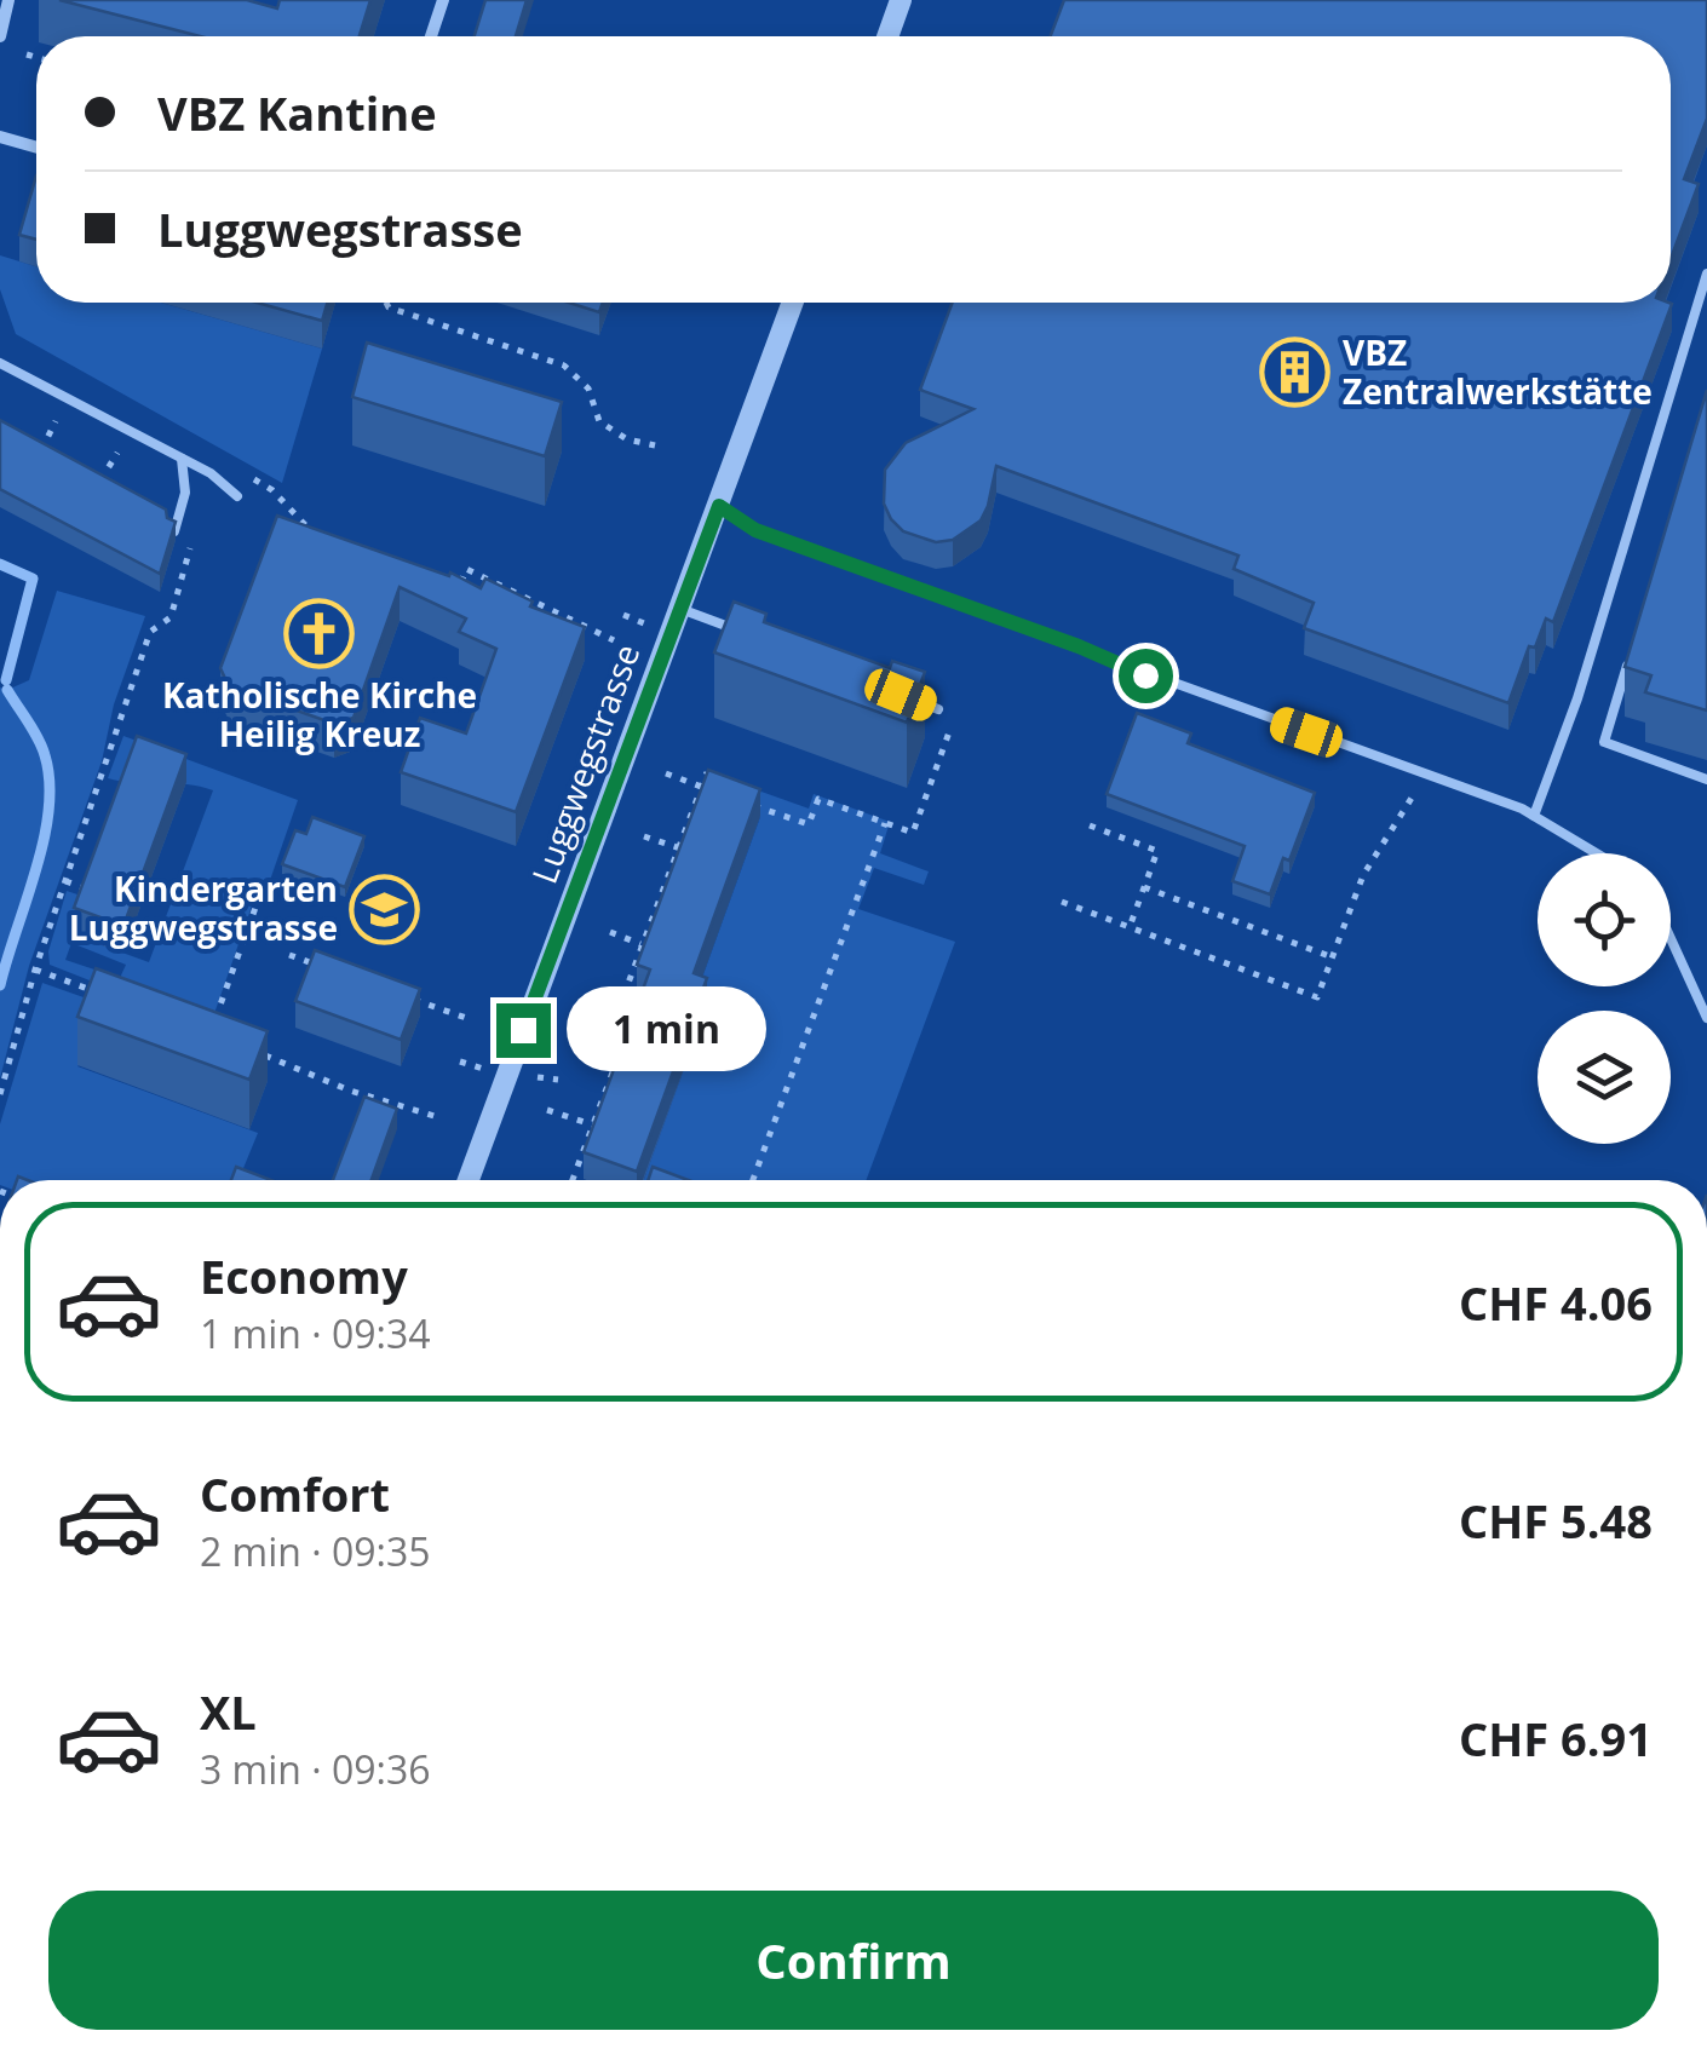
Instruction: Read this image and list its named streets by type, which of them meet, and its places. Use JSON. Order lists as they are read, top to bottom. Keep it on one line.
{"streets":{"street":["Luggwegstrasse"]},"places":{"building":["VBZ Zentralwerkstätte"],"church":["Katholische Kirche Heilig Kreuz"],"school or university":["Kindergarten Luggwegstrasse"]},"page":{"banner":["VBZ Kantine","Luggwegstrasse"],"bubble":"1 min","list":[{"name":"Economy","note":"1 min · 09:34","value":"CHF 4.06"},{"name":"Comfort","note":"2 min · 09:35","value":"CHF 5.48"},{"name":"XL","note":"3 min · 09:36","value":"CHF 6.91"}],"buttons":"Confirm"}}
